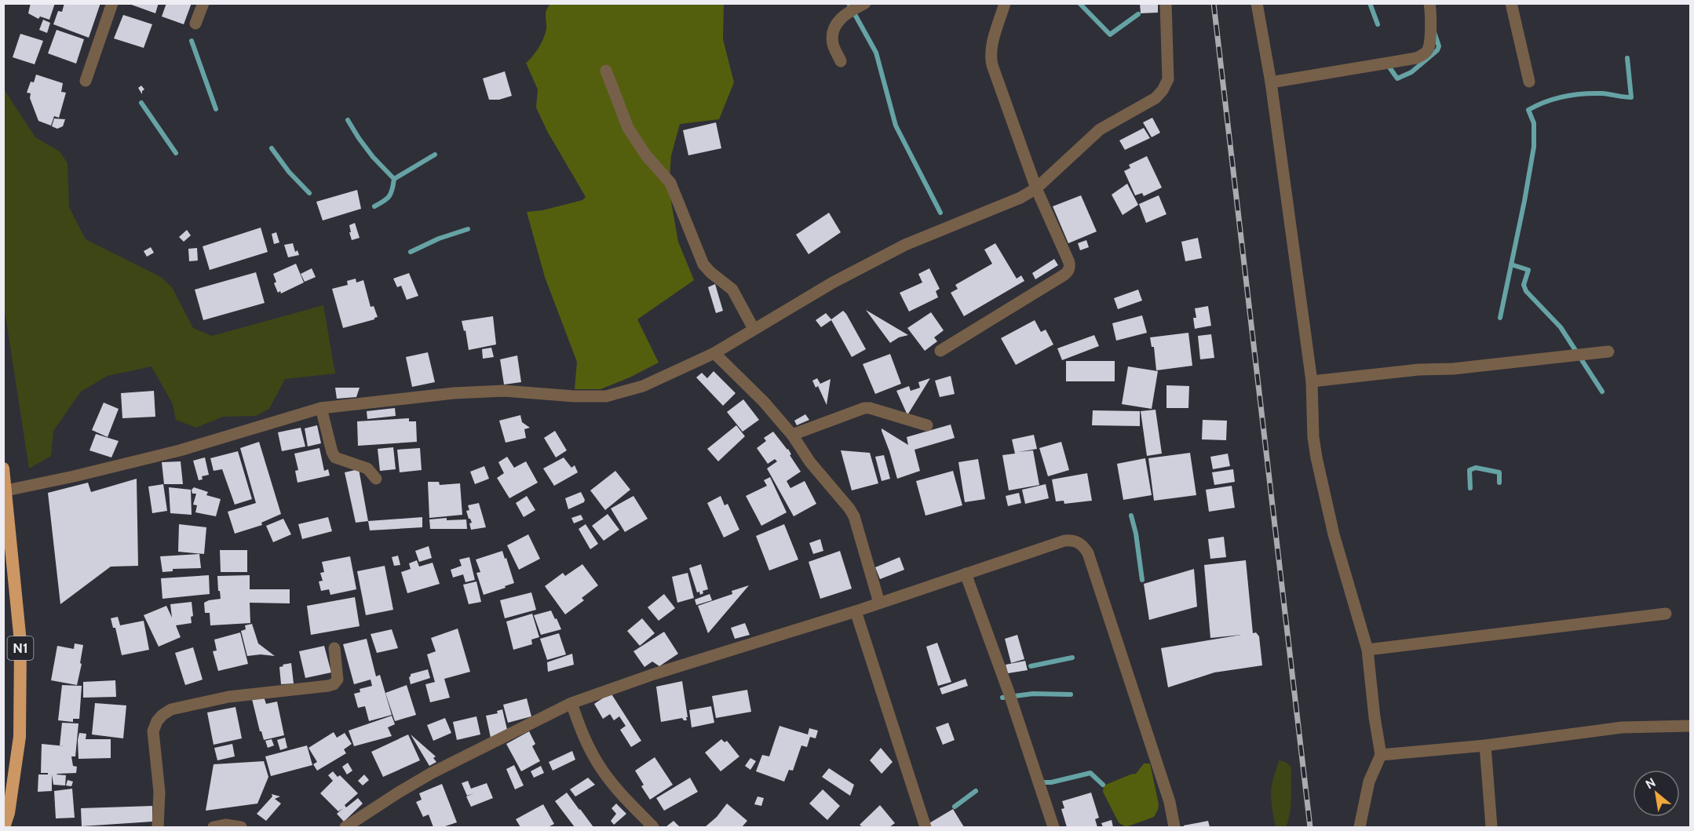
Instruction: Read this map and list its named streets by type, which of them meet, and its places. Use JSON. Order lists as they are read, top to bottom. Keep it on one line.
{"streets":{"highway":["N1"]},"north":"top left"}
